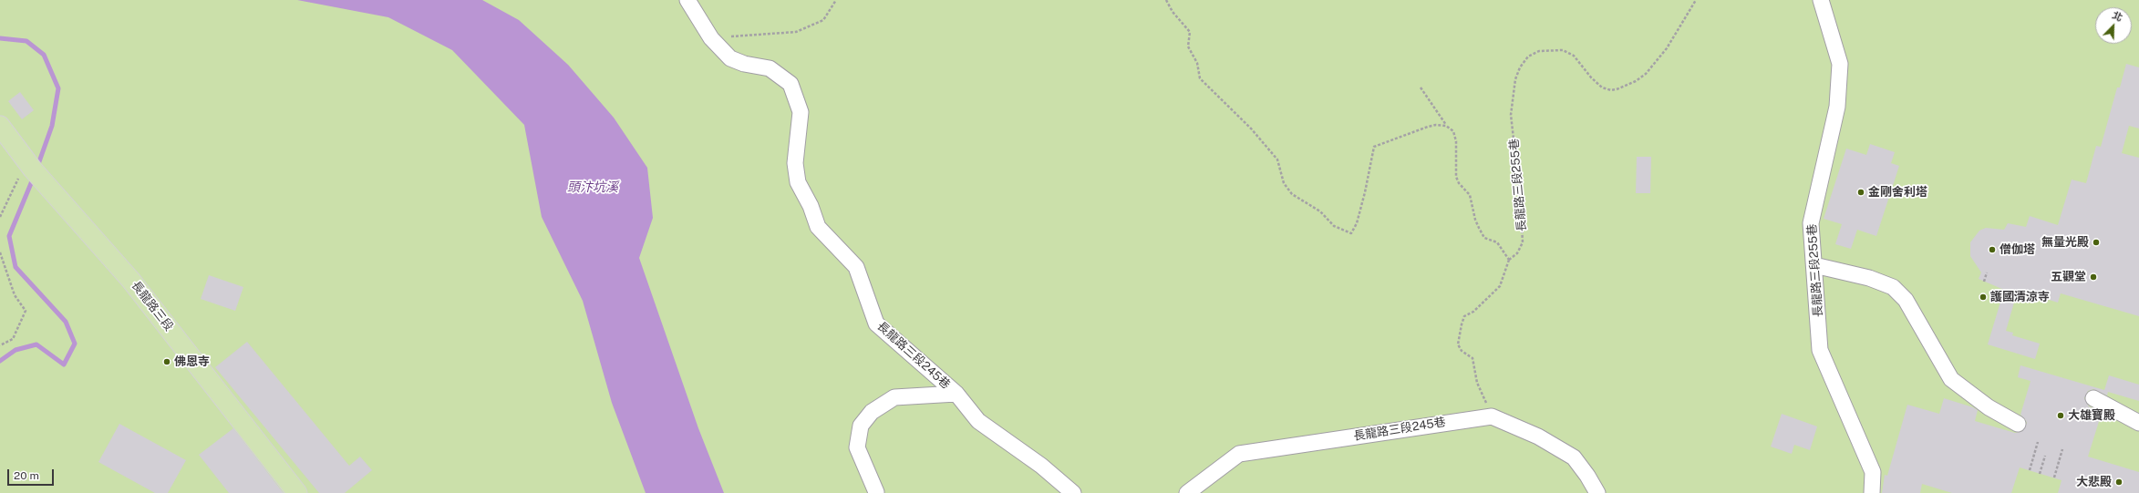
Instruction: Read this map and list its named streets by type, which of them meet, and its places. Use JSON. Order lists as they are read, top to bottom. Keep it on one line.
{"streets":{"main road":["長龍路三段"],"lane":["長龍路三段255巷","長龍路三段245巷"]},"water":["頭汴坑溪"],"places":["金剛舍利塔","無量光殿","僧伽塔","五觀堂","護國清涼寺","佛恩寺","大雄寶殿","大悲殿"],"scale_bar":"20 m","north":"top right"}
